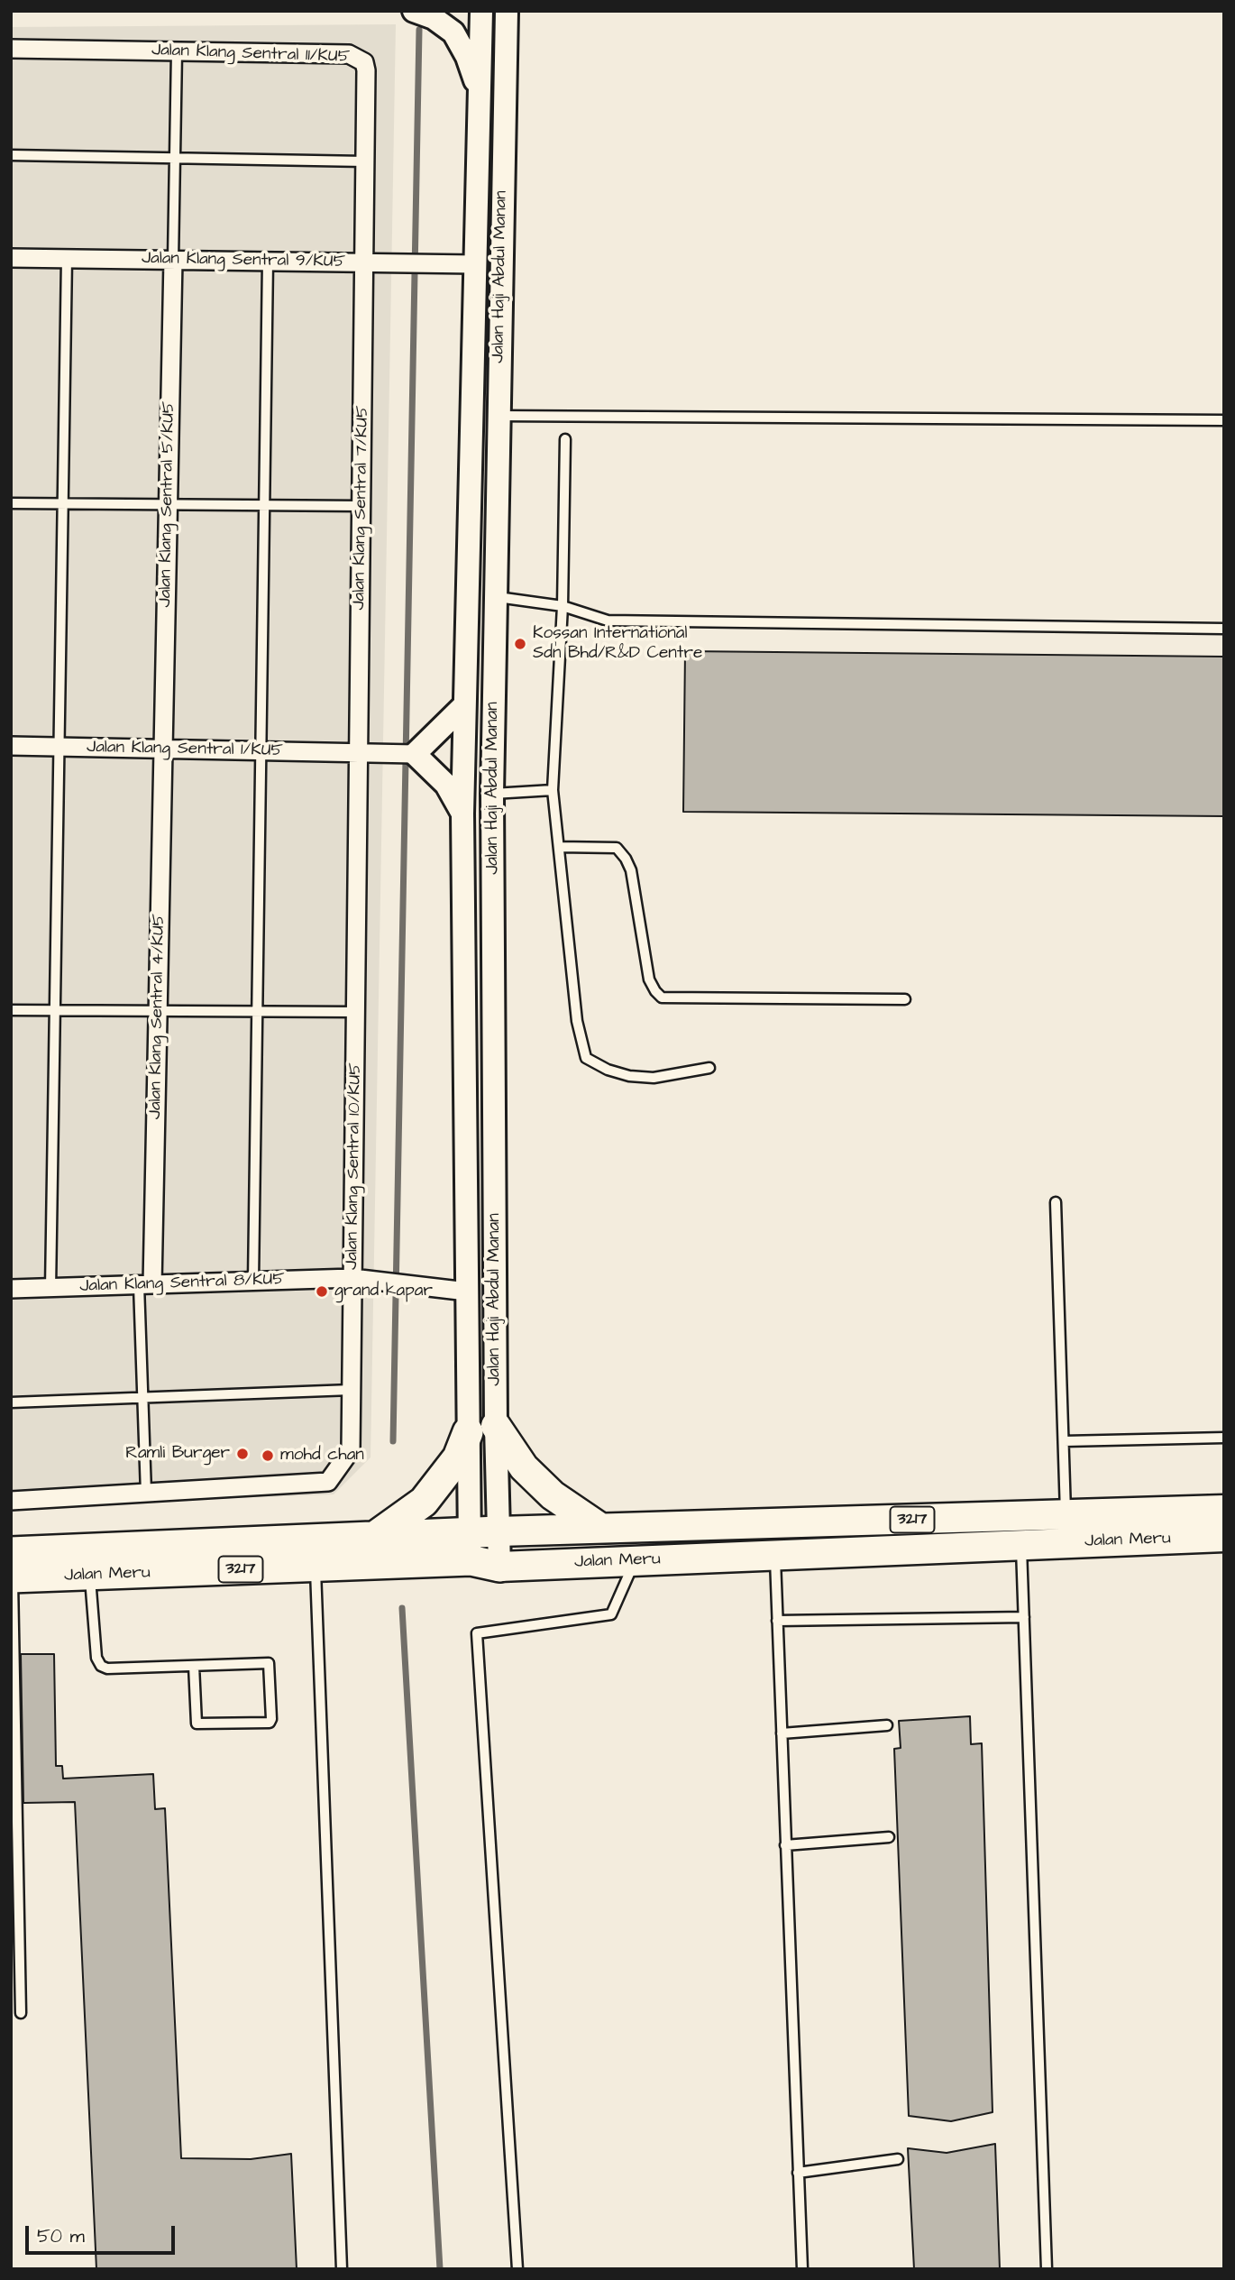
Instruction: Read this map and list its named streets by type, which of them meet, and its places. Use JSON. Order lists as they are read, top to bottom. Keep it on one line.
{"streets":{"highway":["3217","Jalan Meru"],"street":["Jalan Klang Sentral 11/KU5","Jalan Klang Sentral 9/KU5","Jalan Haji Abdul Manan","Jalan Klang Sentral 5/KU5","Jalan Klang Sentral 7/KU5","Jalan Klang Sentral 1/KU5","Jalan Klang Sentral 4/KU5","Jalan Klang Sentral 10/KU5","Jalan Klang Sentral 8/KU5"]},"crossings":[["Jalan Klang Sentral 11/KU5","Jalan Klang Sentral 9/KU5"],["Jalan Klang Sentral 11/KU5","Jalan Klang Sentral 7/KU5"],["Jalan Klang Sentral 9/KU5","Jalan Haji Abdul Manan"],["Jalan Klang Sentral 9/KU5","Jalan Klang Sentral 5/KU5"],["Jalan Klang Sentral 9/KU5","Jalan Klang Sentral 7/KU5"],["Jalan Haji Abdul Manan","Jalan Klang Sentral 8/KU5"],["Jalan Haji Abdul Manan","Jalan Meru"],["Jalan Klang Sentral 5/KU5","Jalan Klang Sentral 1/KU5"],["Jalan Klang Sentral 5/KU5","Jalan Klang Sentral 4/KU5"],["Jalan Klang Sentral 7/KU5","Jalan Klang Sentral 1/KU5"],["Jalan Klang Sentral 7/KU5","Jalan Klang Sentral 10/KU5"],["Jalan Klang Sentral 1/KU5","Jalan Klang Sentral 4/KU5"],["Jalan Klang Sentral 1/KU5","Jalan Klang Sentral 10/KU5"],["Jalan Klang Sentral 4/KU5","Jalan Klang Sentral 8/KU5"],["Jalan Klang Sentral 10/KU5","Jalan Klang Sentral 8/KU5"]],"places":["Kossan International Sdn Bhd/R&D Centre","grand kapar","Ramli Burger","mohd chan"],"scale_bar":"50 m"}
